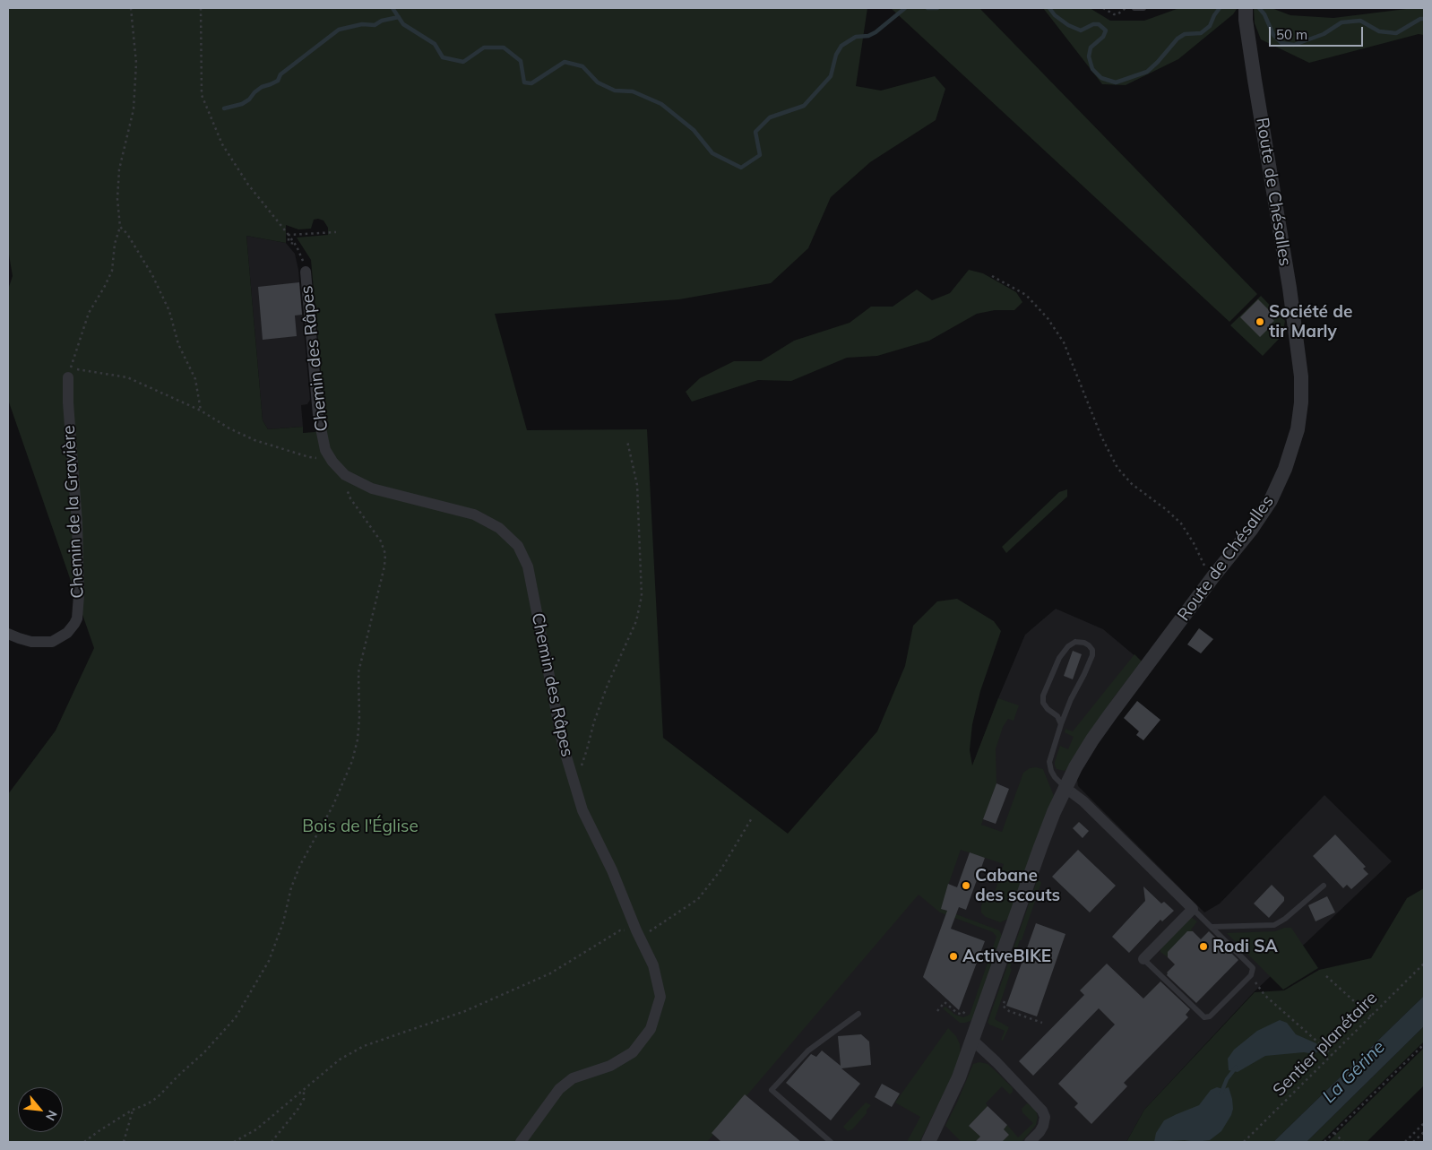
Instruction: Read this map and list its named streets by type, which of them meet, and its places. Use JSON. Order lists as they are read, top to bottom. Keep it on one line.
{"streets":{"street":["Route de Chésalles","Chemin des Râpes","Chemin de la Gravière"],"path":["Sentier planétaire"]},"water":["La Gérine"],"parks":["Bois de l'Église"],"places":["Société de tir Marly","Cabane des scouts","Rodi SA","ActiveBIKE"],"scale_bar":"50 m","north":"bottom right"}
